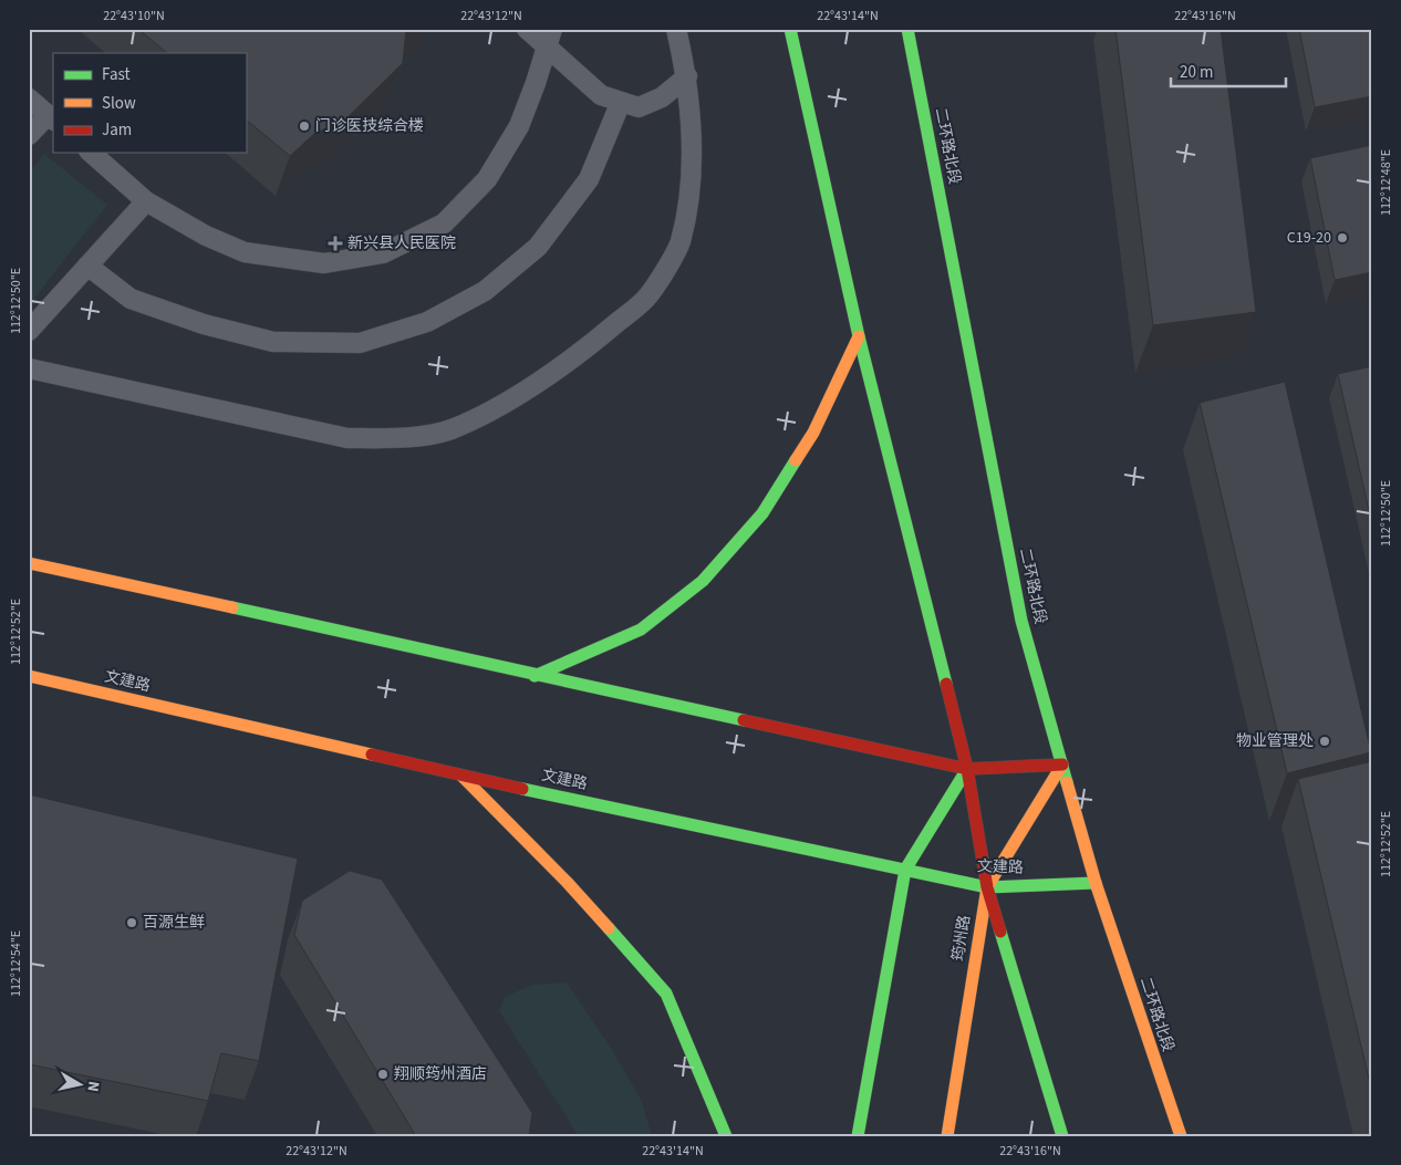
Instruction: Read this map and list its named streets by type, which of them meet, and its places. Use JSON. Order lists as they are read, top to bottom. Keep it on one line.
{"streets":{"main road":["二环路北段","文建路","筠州路"]},"crossings":[["二环路北段","文建路"],["二环路北段","筠州路"],["文建路","筠州路"]],"places":{"other":["门诊医技综合楼","C19-20","物业管理处","百源生鲜","翔顺筠州酒店"],"health":["新兴县人民医院"]},"legend":["Fast","Slow","Jam"],"scale_bar":"20 m","north":"right","coordinates":["22°43'10\"N","22°43'12\"N","22°43'14\"N","22°43'16\"N","112°12'48\"E","112°12'50\"E","112°12'52\"E","112°12'54\"E"]}
